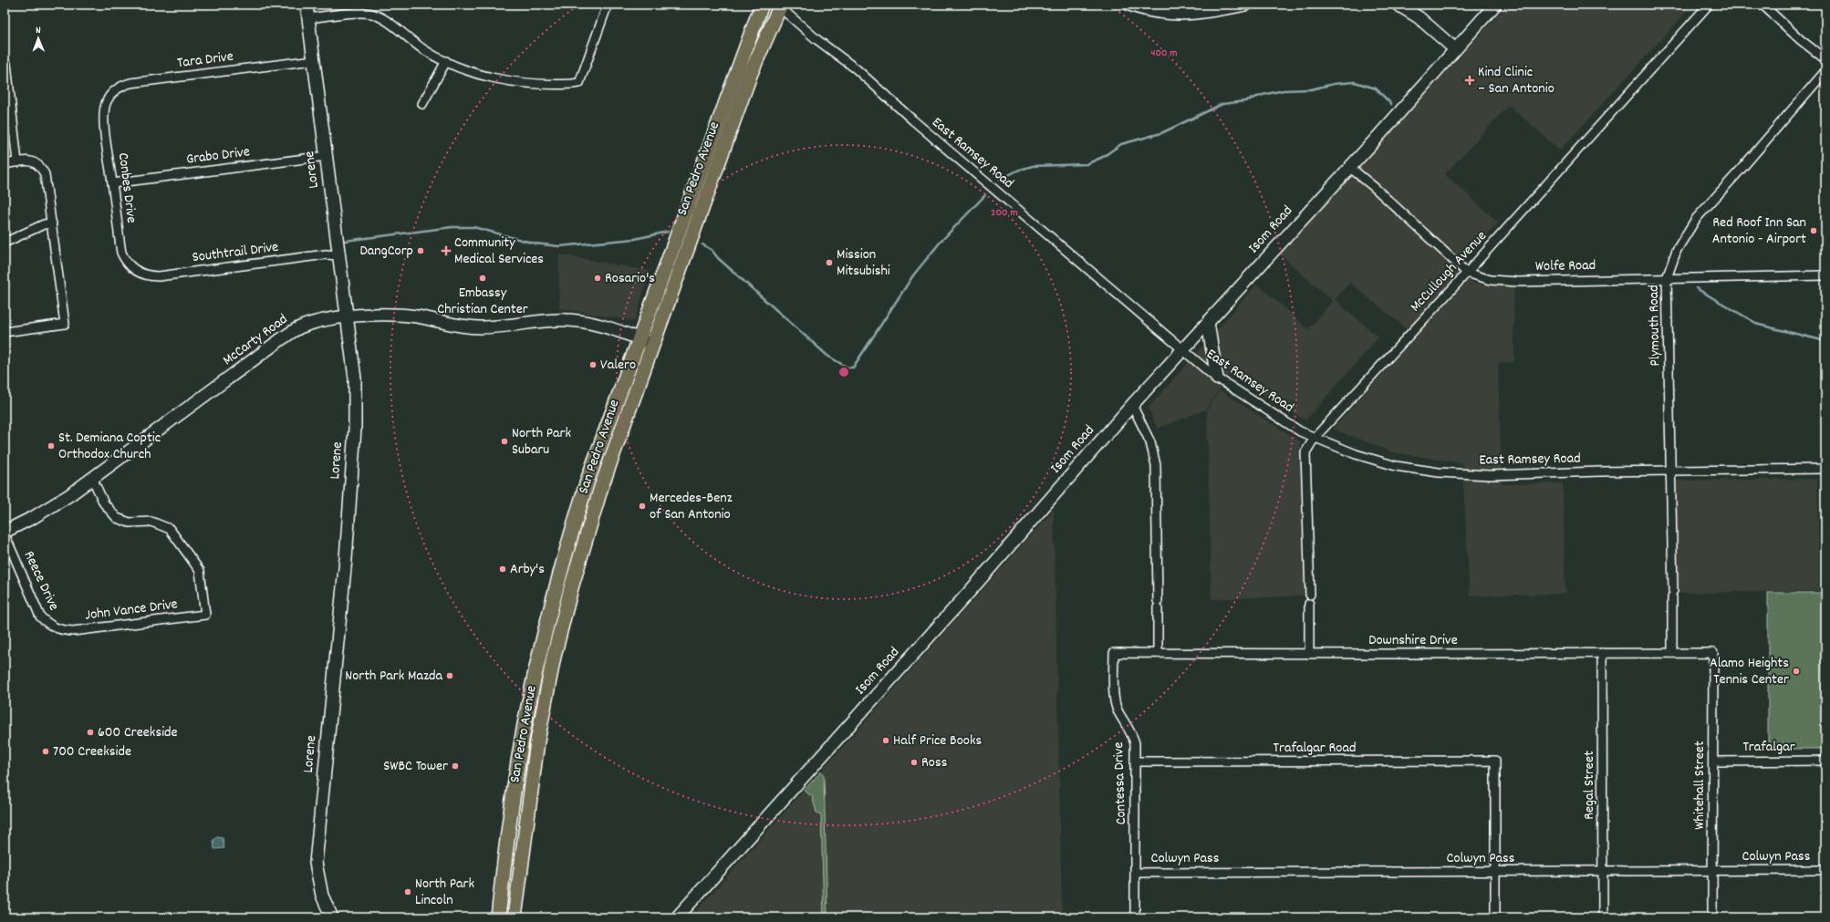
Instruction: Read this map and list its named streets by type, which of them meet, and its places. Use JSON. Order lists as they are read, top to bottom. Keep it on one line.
{"streets":{"main road":["San Pedro Avenue"],"street":["Tara Drive","East Ramsey Road","Grabo Drive","Lorene","Conbes Drive","Isom Road","Southtrail Drive","Wolfe Road","McCullough Avenue","Plymouth Road","McCarty Road","Reece Drive","John Vance Drive","Downshire Drive","Trafalgar","Trafalgar Road","Contessa Drive","Regal Street","Whitehall Street","Colwyn Pass"]},"crossings":[["Tara Drive","Lorene"],["Tara Drive","Conbes Drive"],["East Ramsey Road","San Pedro Avenue"],["East Ramsey Road","Isom Road"],["East Ramsey Road","McCullough Avenue"],["East Ramsey Road","Plymouth Road"],["Grabo Drive","Lorene"],["Grabo Drive","Conbes Drive"],["San Pedro Avenue","McCarty Road"],["Lorene","Southtrail Drive"],["Lorene","McCarty Road"],["Conbes Drive","Southtrail Drive"],["Isom Road","Wolfe Road"],["Wolfe Road","McCullough Avenue"],["Wolfe Road","Plymouth Road"],["Plymouth Road","Downshire Drive"],["McCarty Road","Reece Drive"],["McCarty Road","John Vance Drive"],["Reece Drive","John Vance Drive"],["Downshire Drive","Contessa Drive"],["Downshire Drive","Regal Street"],["Downshire Drive","Whitehall Street"],["Trafalgar","Whitehall Street"],["Trafalgar Road","Contessa Drive"],["Trafalgar Road","Colwyn Pass"],["Contessa Drive","Colwyn Pass"],["Regal Street","Colwyn Pass"],["Whitehall Street","Colwyn Pass"]],"places":{"health":["Kind Clinic – San Antonio","Community Medical Services"],"other":["Red Roof Inn San Antonio - Airport","DangCorp","Mission Mitsubishi","Embassy Christian Center","Rosario's","Valero","North Park Subaru","St. Demiana Coptic Orthodox Church","Mercedes-Benz of San Antonio","Arby's","Alamo Heights Tennis Center","North Park Mazda","600 Creekside","Half Price Books","700 Creekside","Ross","SWBC Tower","North Park Lincoln"]},"north":"top","rings":["400 m","200 m"]}
